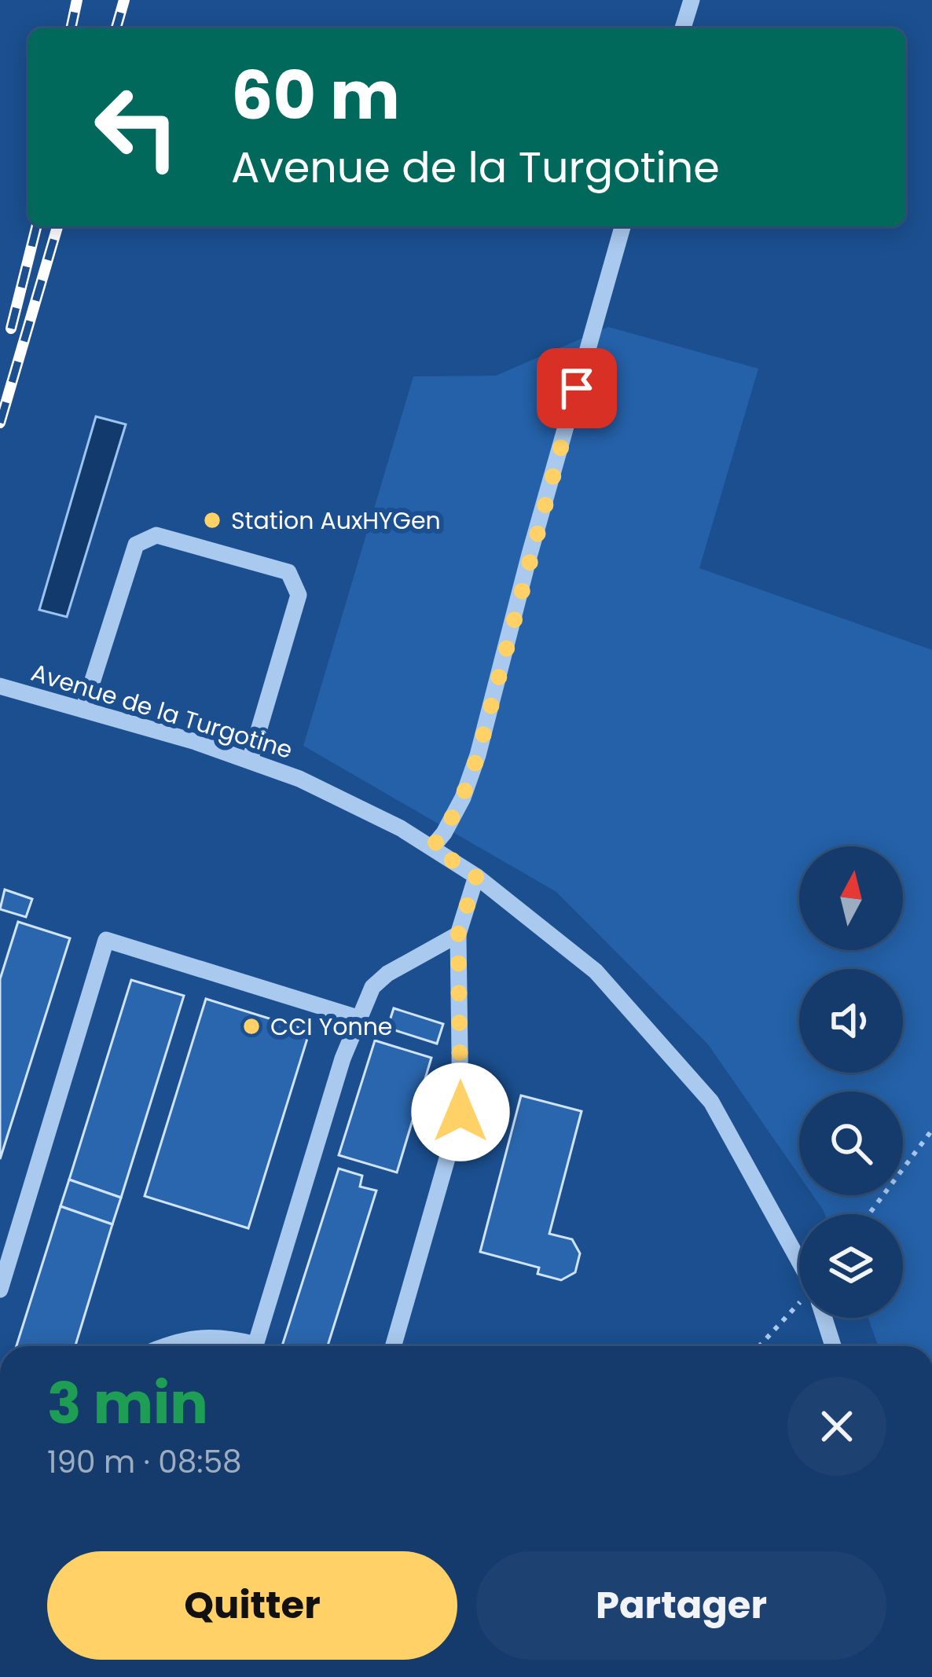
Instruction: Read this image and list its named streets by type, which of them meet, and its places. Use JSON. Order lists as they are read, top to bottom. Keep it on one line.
{"streets":{"street":["Avenue de la Turgotine"]},"places":["Station AuxHYGen","CCI Yonne"],"north":"top","page":{"turn":["60 m","Avenue de la Turgotine"],"heading":["3 min","190 m · 08:58"],"buttons":["Quitter","Partager"]}}
